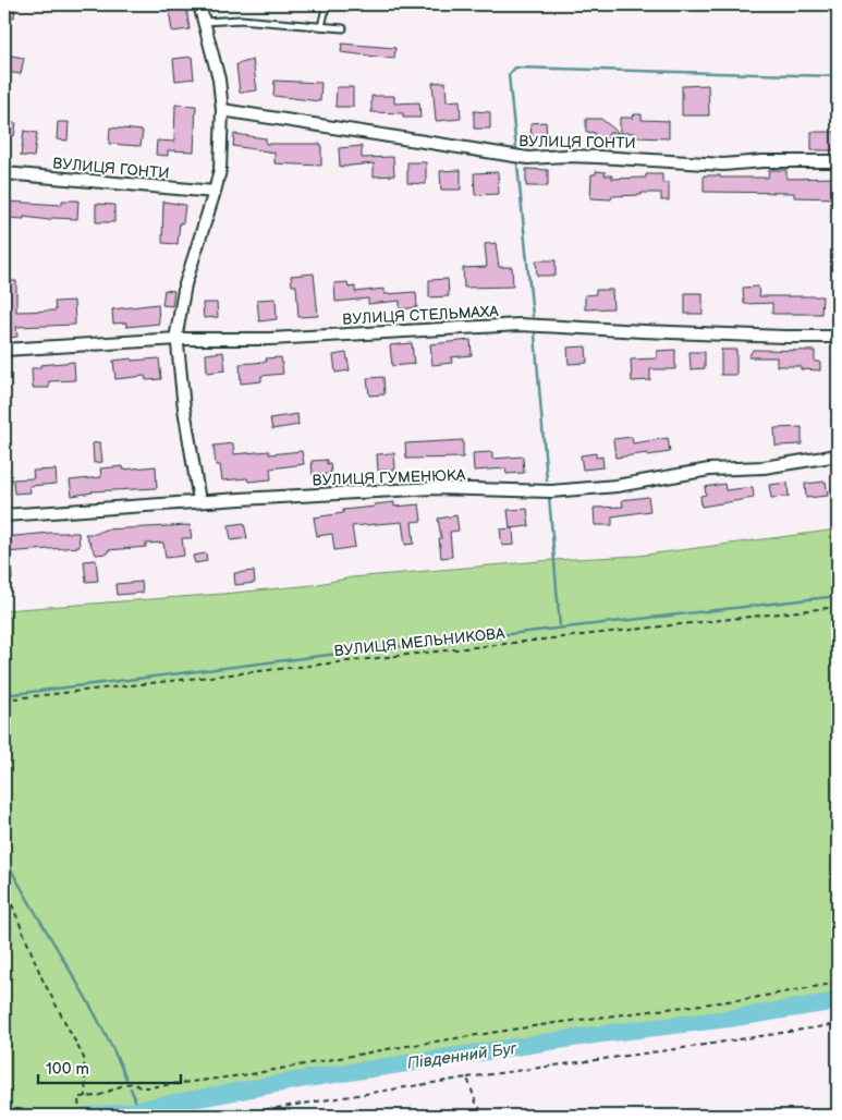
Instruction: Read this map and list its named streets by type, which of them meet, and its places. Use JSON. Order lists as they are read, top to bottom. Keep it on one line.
{"streets":{"street":["ВУЛИЦЯ ГОНТИ","ВУЛИЦЯ СТЕЛЬМАХА","ВУЛИЦЯ ГУМЕНЮКА"],"path":["ВУЛИЦЯ МЕЛЬНИКОВА"]},"water":["Південний Буг"],"scale_bar":"100 m"}
